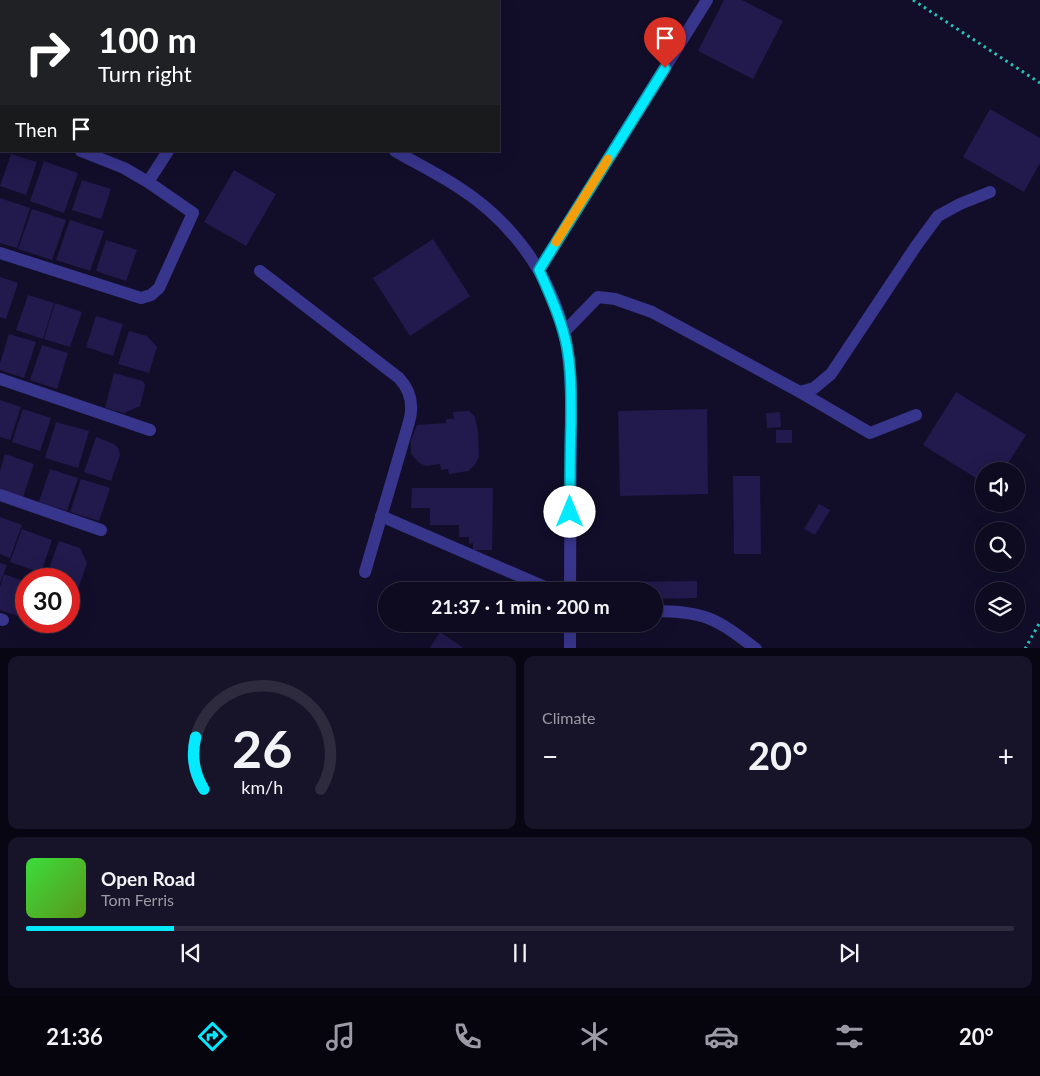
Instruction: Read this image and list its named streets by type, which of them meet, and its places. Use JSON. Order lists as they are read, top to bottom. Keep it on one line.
{"page":{"turn":["100 m","Turn right"],"then":"Then","limit":"30","trip":"21:37 · 1 min · 200 m","tile":"Climate","heat":["−","20°","+"],"song":["Open Road","Tom Ferris"],"tabs":["21:36","20°"],"gauge":["26","km/h"]}}
